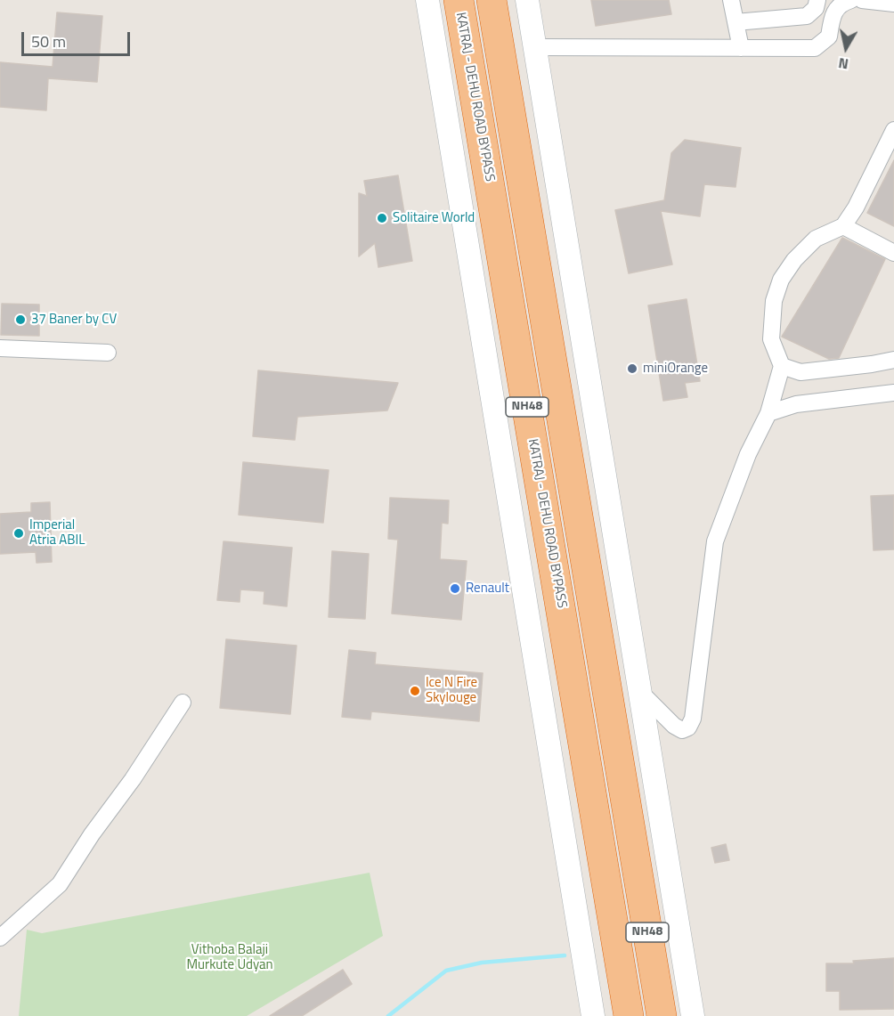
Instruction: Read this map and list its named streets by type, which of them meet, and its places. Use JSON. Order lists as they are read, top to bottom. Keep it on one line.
{"streets":{"highway":["KATRAJ - DEHU ROAD BYPASS","NH48"]},"parks":["Vithoba Balaji Murkute Udyan"],"places":["Solitaire World","37 Baner by CV","miniOrange","Imperial Atria ABIL","Renault","Ice N Fire Skylouge"],"scale_bar":"50 m","north":"bottom"}
